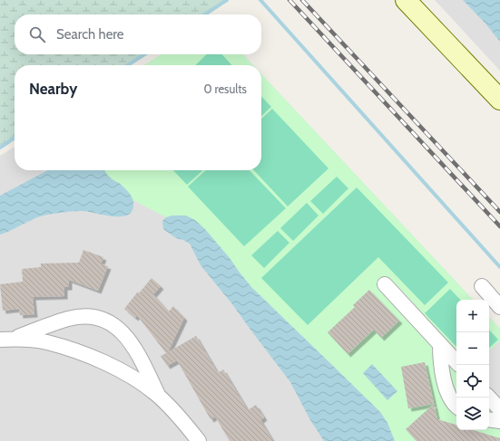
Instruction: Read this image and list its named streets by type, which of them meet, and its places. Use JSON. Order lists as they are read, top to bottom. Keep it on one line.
{"page":{"search":"Search here","heading":["Nearby","0 results"],"map_buttons":["+","−"]}}
